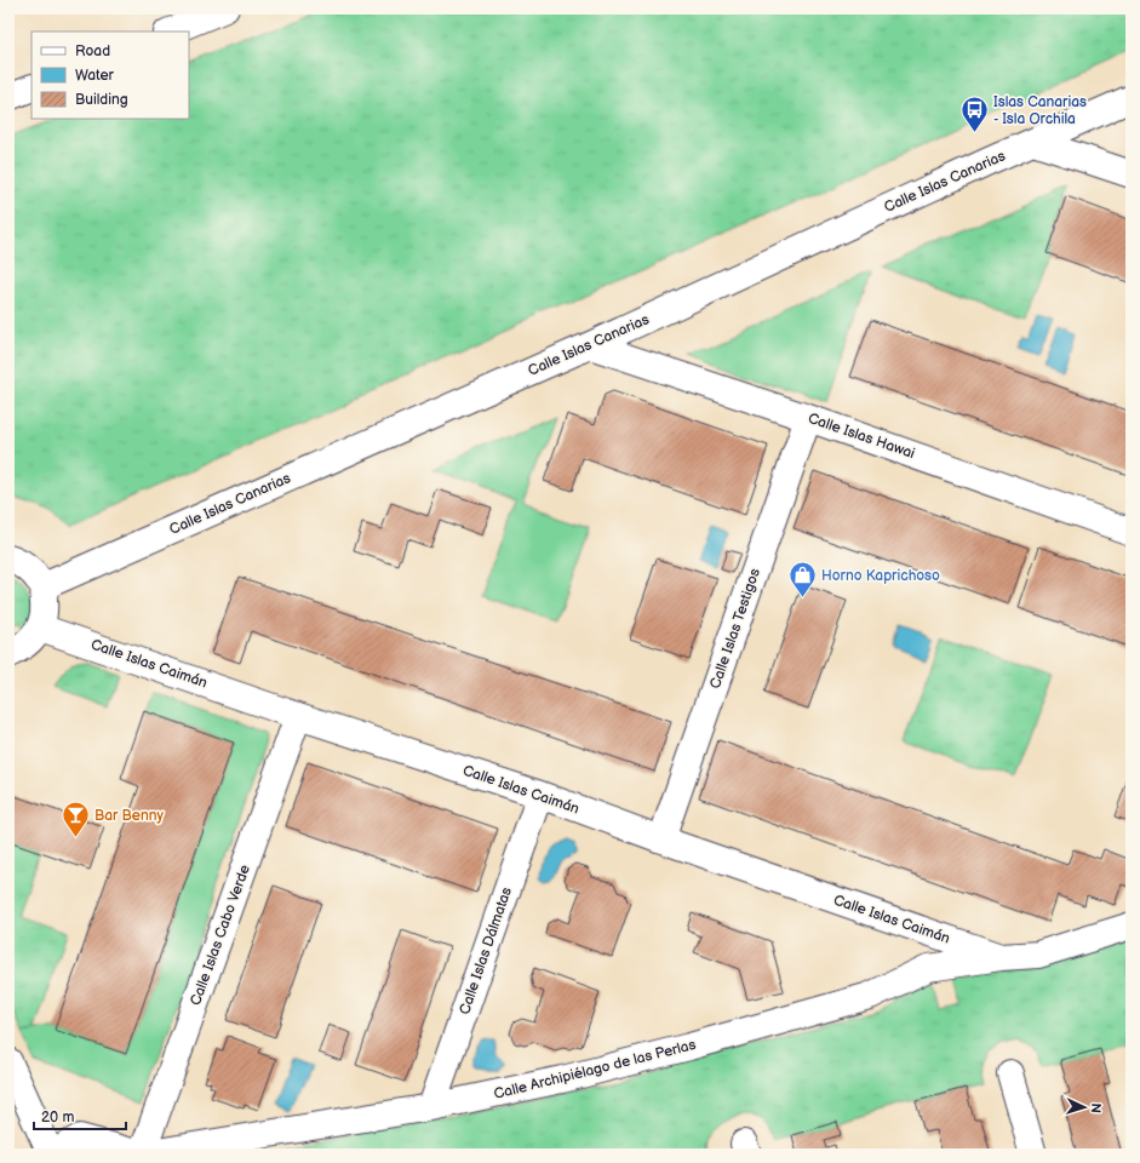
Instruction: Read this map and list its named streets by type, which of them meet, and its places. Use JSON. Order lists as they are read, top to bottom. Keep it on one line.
{"streets":{"main road":["Calle Islas Canarias","Calle Islas Hawai","Calle Islas Testigos","Calle Islas Caimán","Calle Islas Cabo Verde","Calle Islas Dálmatas","Calle Archipiélago de las Perlas"]},"crossings":[["Calle Islas Canarias","Calle Islas Hawai"],["Calle Islas Hawai","Calle Islas Testigos"],["Calle Islas Testigos","Calle Islas Caimán"],["Calle Islas Caimán","Calle Islas Cabo Verde"],["Calle Islas Caimán","Calle Islas Dálmatas"],["Calle Islas Caimán","Calle Archipiélago de las Perlas"],["Calle Islas Cabo Verde","Calle Archipiélago de las Perlas"],["Calle Islas Dálmatas","Calle Archipiélago de las Perlas"]],"places":{"bus stop":["Islas Canarias - Isla Orchila"],"shop":["Horno Kaprichoso"],"bar":["Bar Benny"]},"legend":["Road","Water","Building"],"scale_bar":"20 m","north":"right"}
